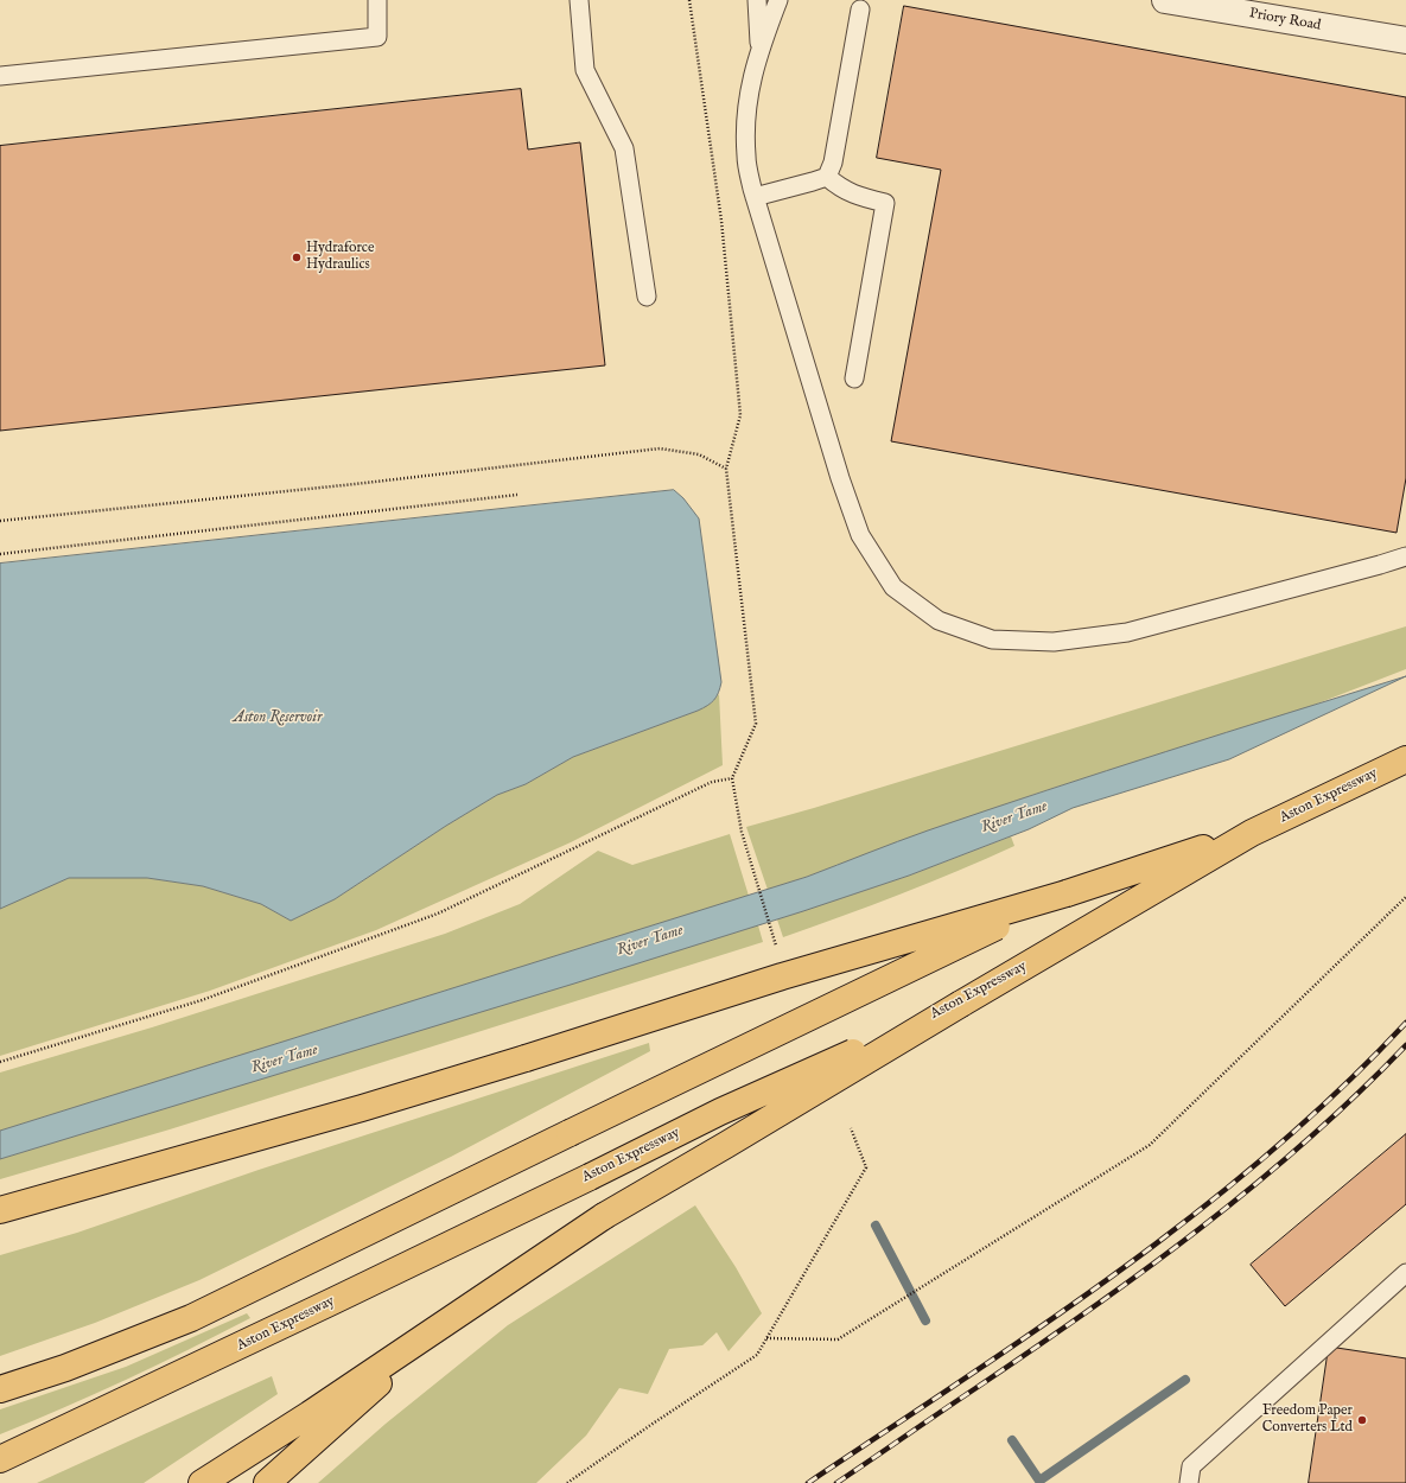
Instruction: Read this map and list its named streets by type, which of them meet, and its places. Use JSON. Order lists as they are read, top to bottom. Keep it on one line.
{"streets":{"highway":["Aston Expressway"],"street":["Priory Road"]},"water":["Aston Reservoir","River Tame"],"places":["Hydraforce Hydraulics","Freedom Paper Converters Ltd"]}
